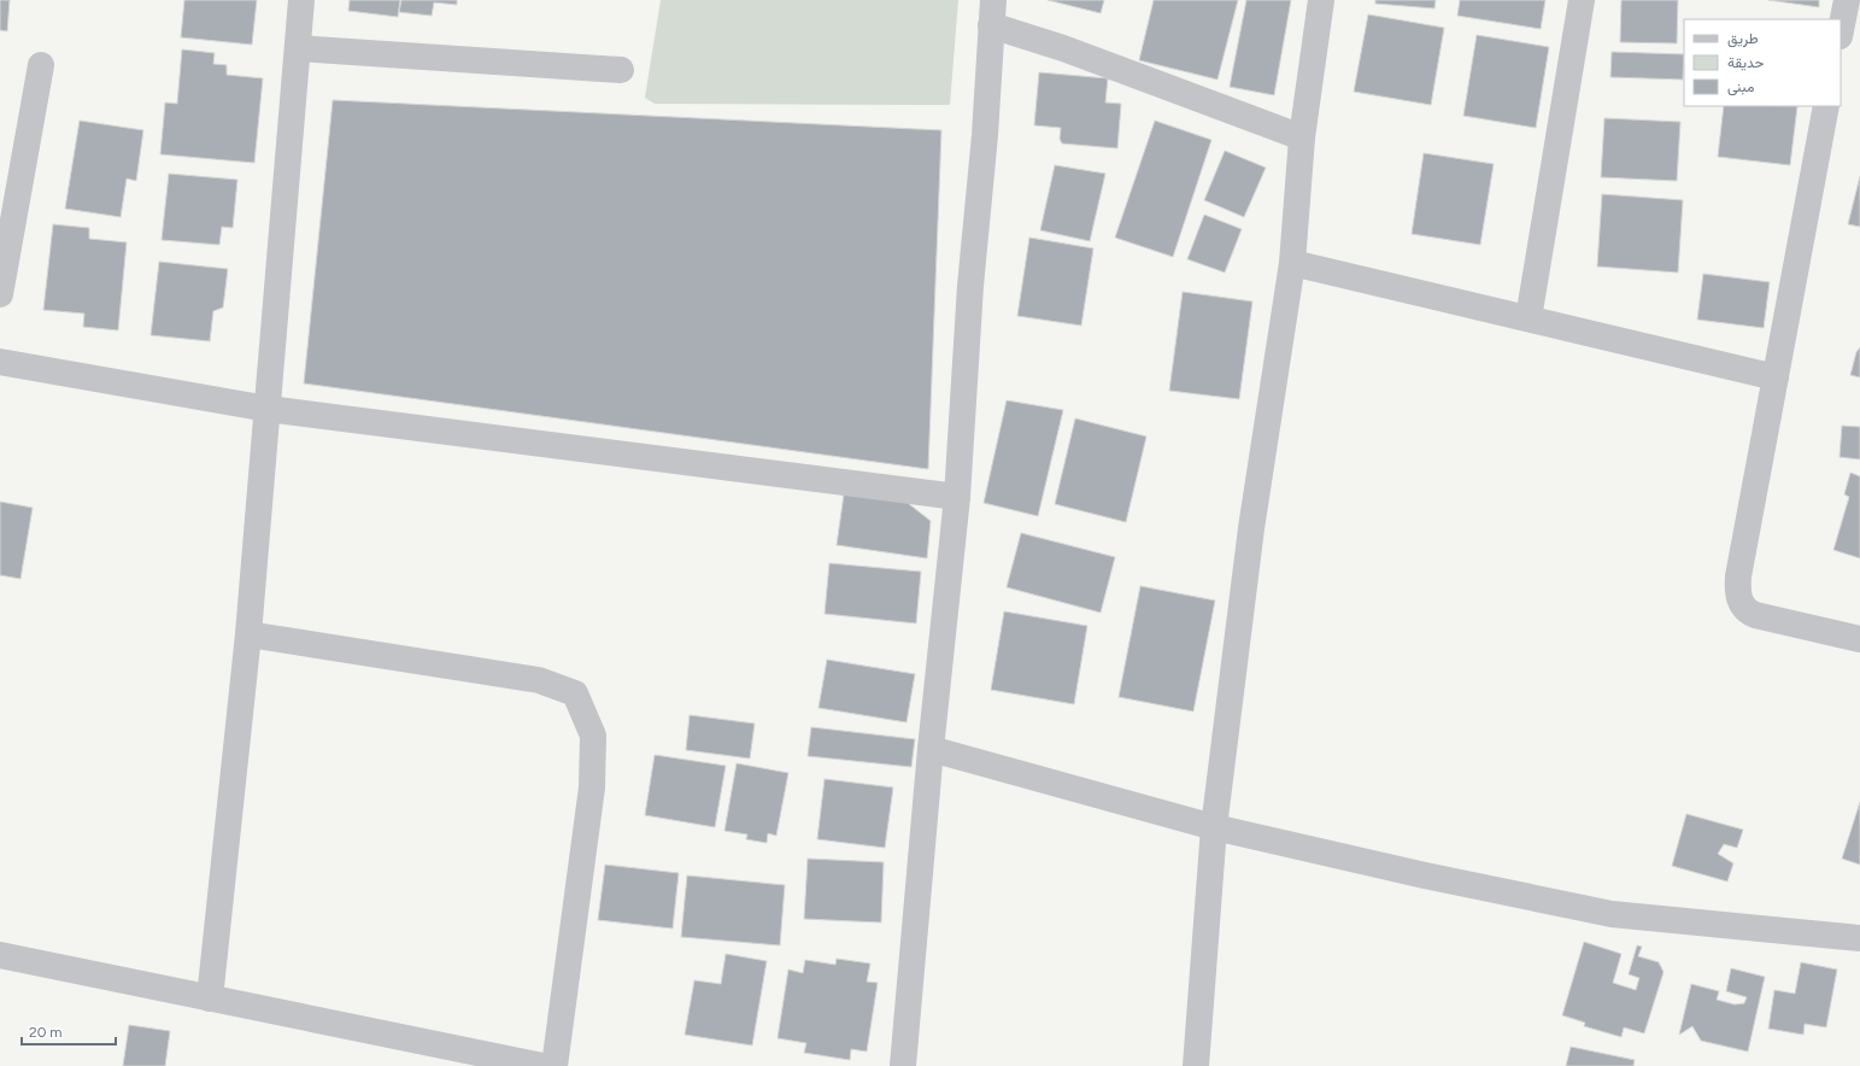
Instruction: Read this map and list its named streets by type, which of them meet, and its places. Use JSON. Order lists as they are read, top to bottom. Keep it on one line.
{"legend":["طريق","حديقة","مبنى"],"scale_bar":"20 m"}
